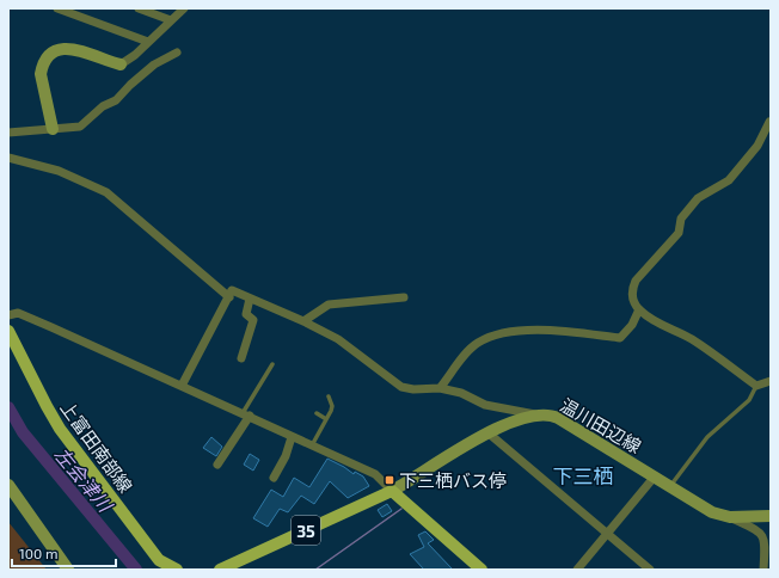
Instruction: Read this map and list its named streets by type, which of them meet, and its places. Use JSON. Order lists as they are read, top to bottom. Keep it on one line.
{"streets":{"main road":["温川田辺線","上富田南部線","35"]},"crossings":[["温川田辺線","35"]],"districts":["下三栖"],"water":["左会津川"],"places":{"transit":["下三栖バス停"]},"scale_bar":"100 m"}
